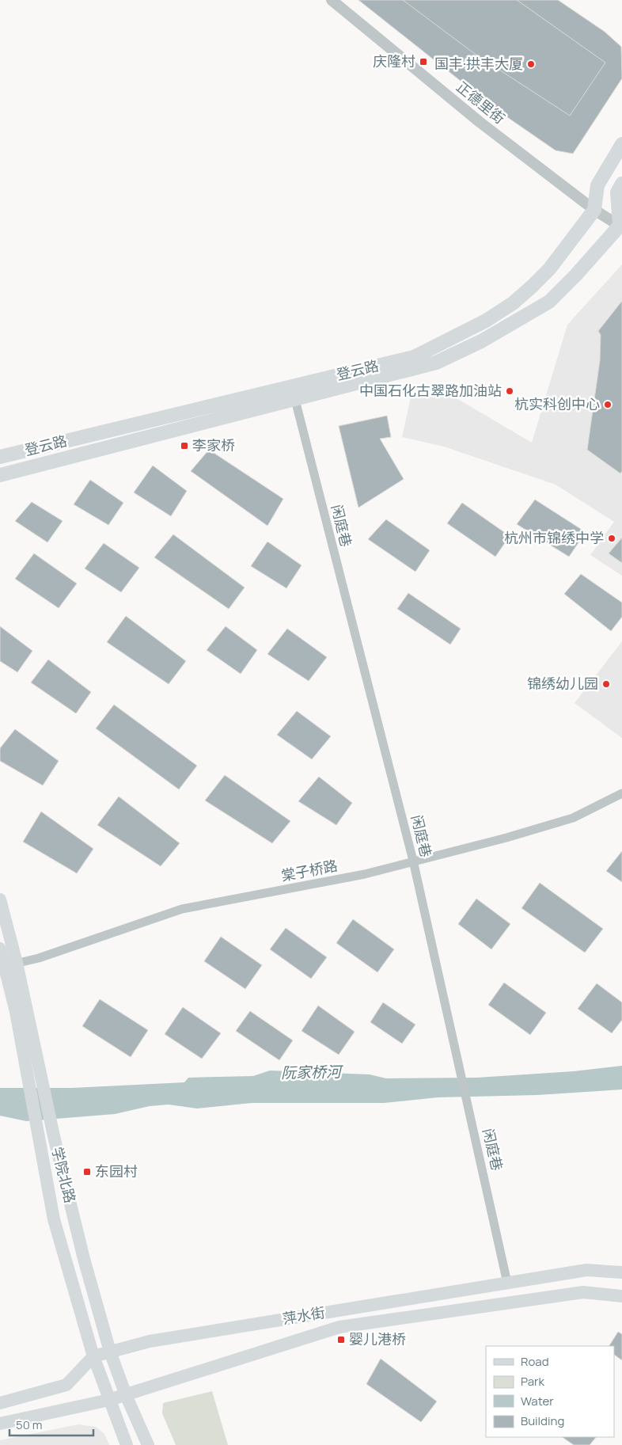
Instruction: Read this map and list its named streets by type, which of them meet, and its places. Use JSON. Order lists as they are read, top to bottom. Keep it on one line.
{"streets":{"main road":["登云路","学院北路","萍水街"],"street":["正德里街","闲庭巷","棠子桥路"]},"crossings":[["正德里街","登云路"],["登云路","闲庭巷"],["闲庭巷","棠子桥路"],["闲庭巷","萍水街"],["棠子桥路","学院北路"],["学院北路","萍水街"]],"water":["阮家桥河"],"places":{"transit":["庆隆村","李家桥","东园村","婴儿港桥"],"other":["国丰·拱丰大厦","中国石化古翠路加油站","杭实科创中心","杭州市锦绣中学","锦绣幼儿园"]},"legend":["Road","Park","Water","Building"],"scale_bar":"50 m"}
